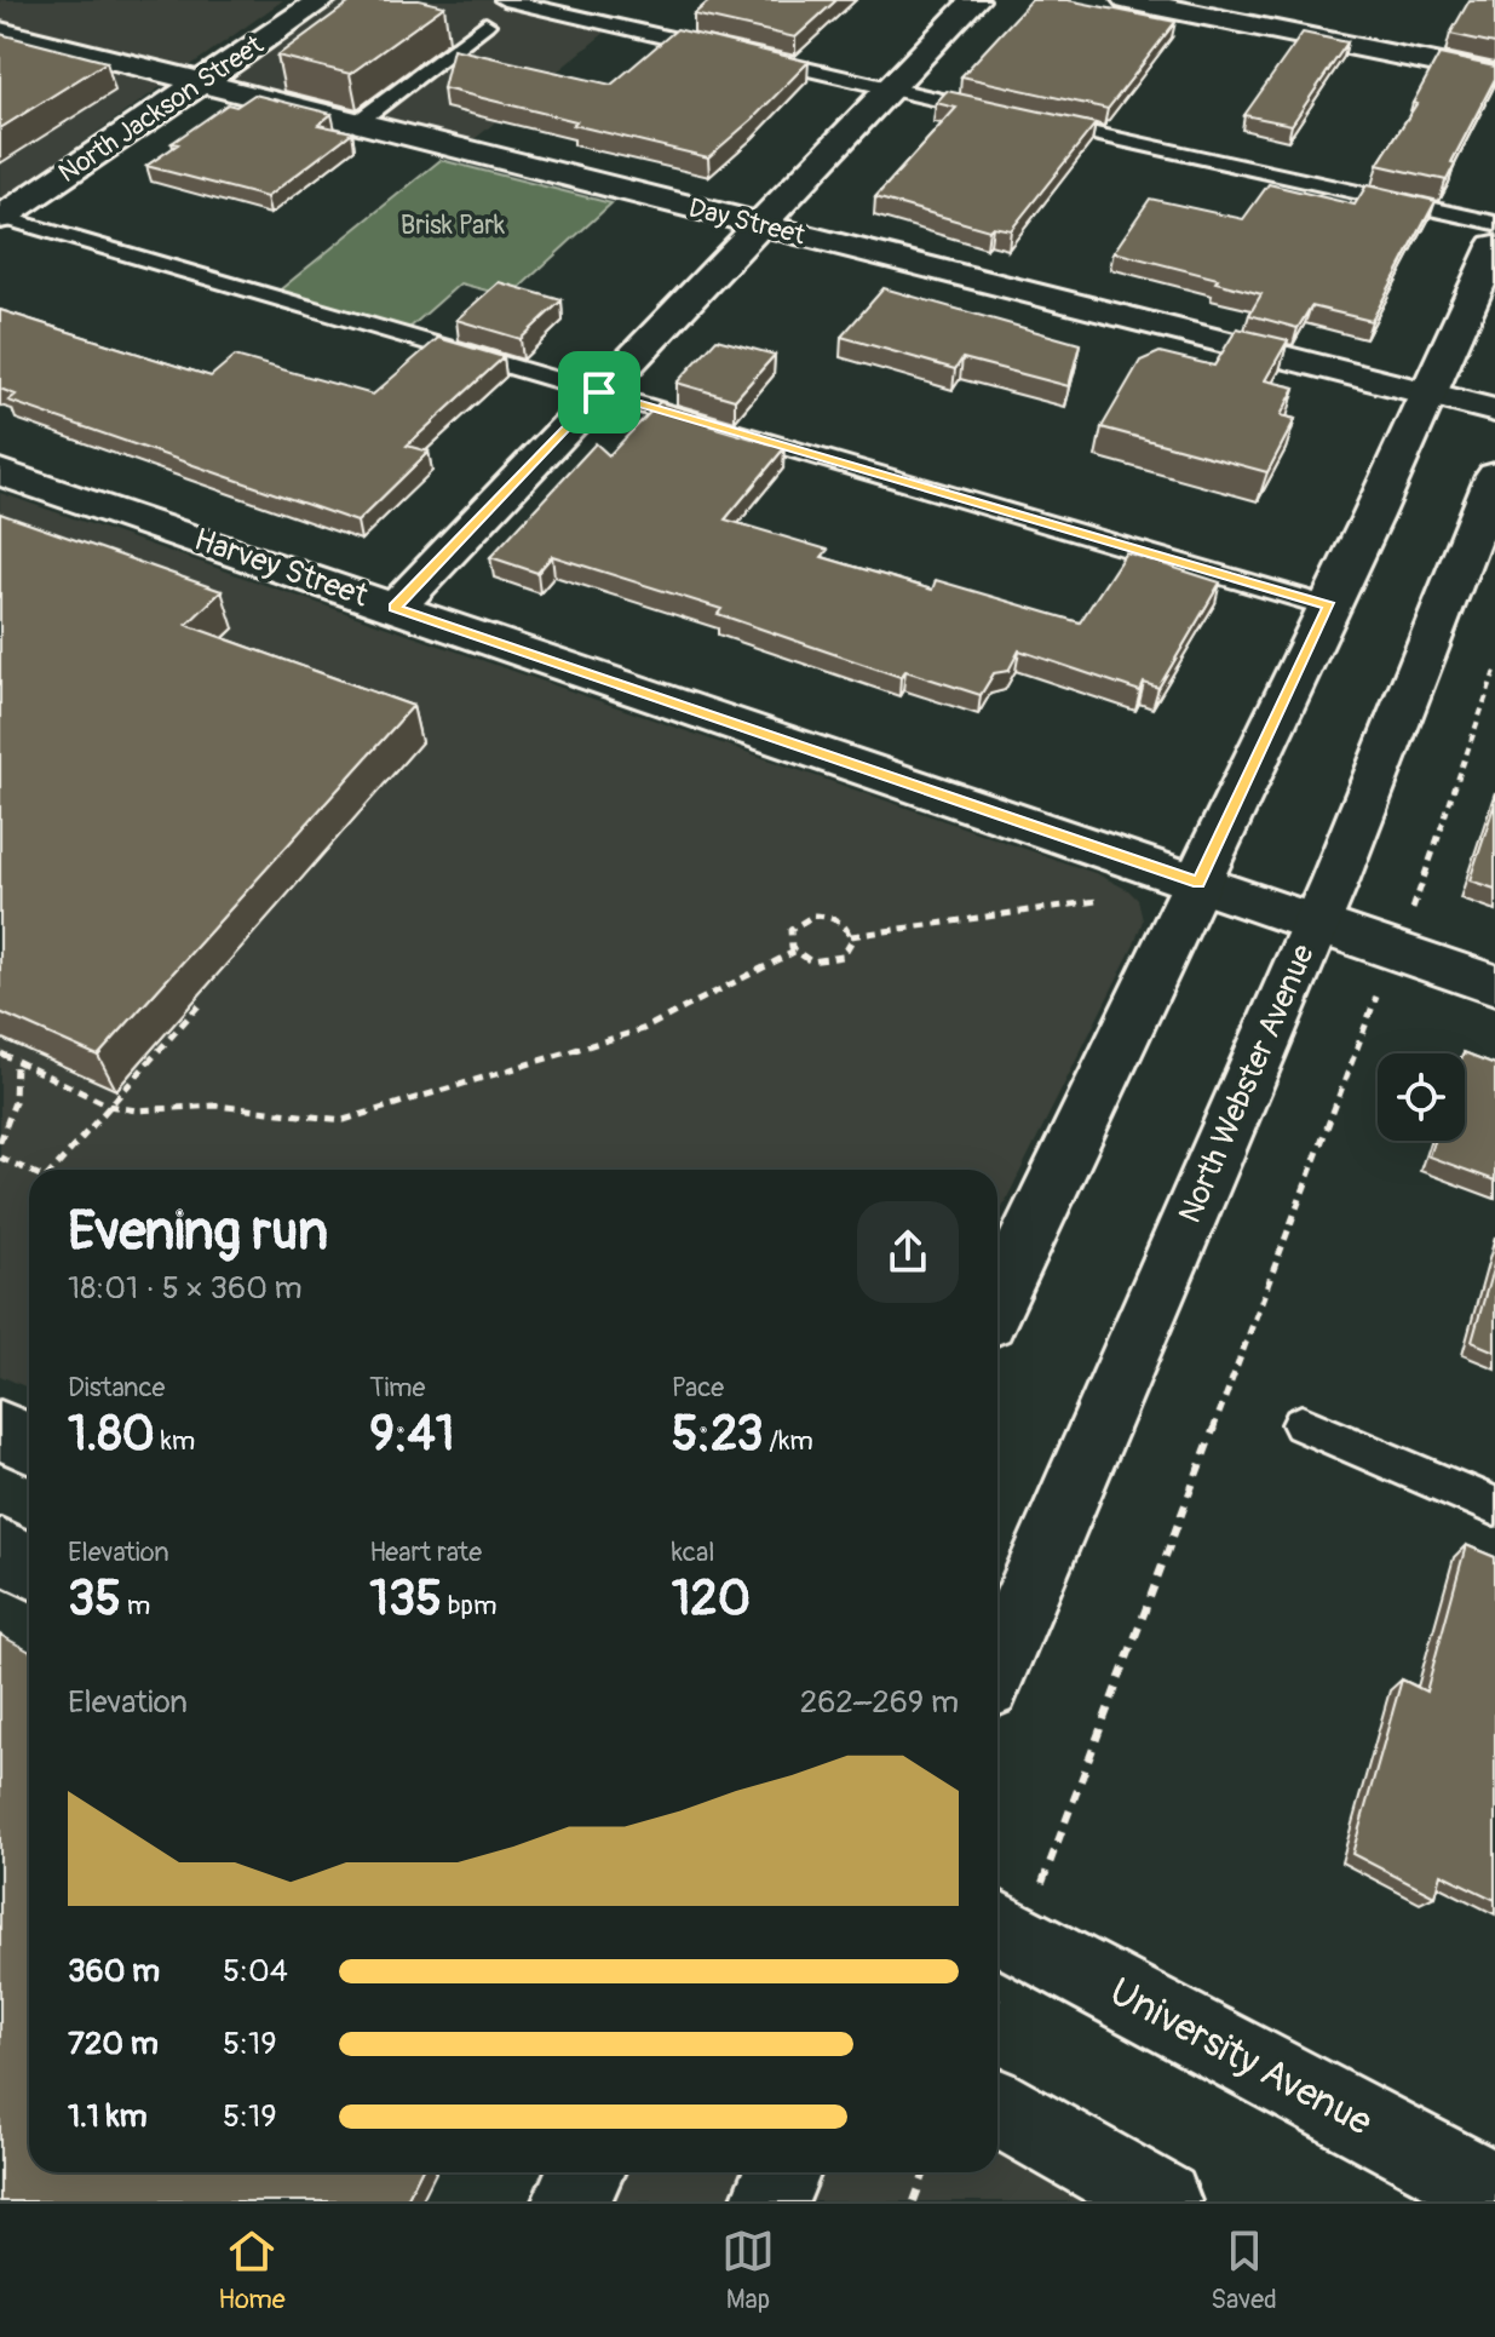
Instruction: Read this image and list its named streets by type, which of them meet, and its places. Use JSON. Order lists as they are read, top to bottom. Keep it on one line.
{"streets":{"street":["North Jackson Street","Day Street","Harvey Street","North Webster Avenue","University Avenue"]},"crossings":[["North Jackson Street","Day Street"],["Harvey Street","North Webster Avenue"]],"parks":["Brisk Park"],"page":{"heading":["Evening run","18:01 · 5 × 360 m"],"stats":[["Distance","1.80 km"],["Time","9:41"],["Pace","5:23 /km"],["Elevation","35 m"],["Heart rate","135 bpm"],["kcal","120"]],"chart":["Elevation","262–269 m"],"list":[{"name":"360 m","note":"5:04"},{"name":"720 m","note":"5:19"},{"name":"1.1 km","note":"5:19"}],"tabs":["Home","Map","Saved"]}}
